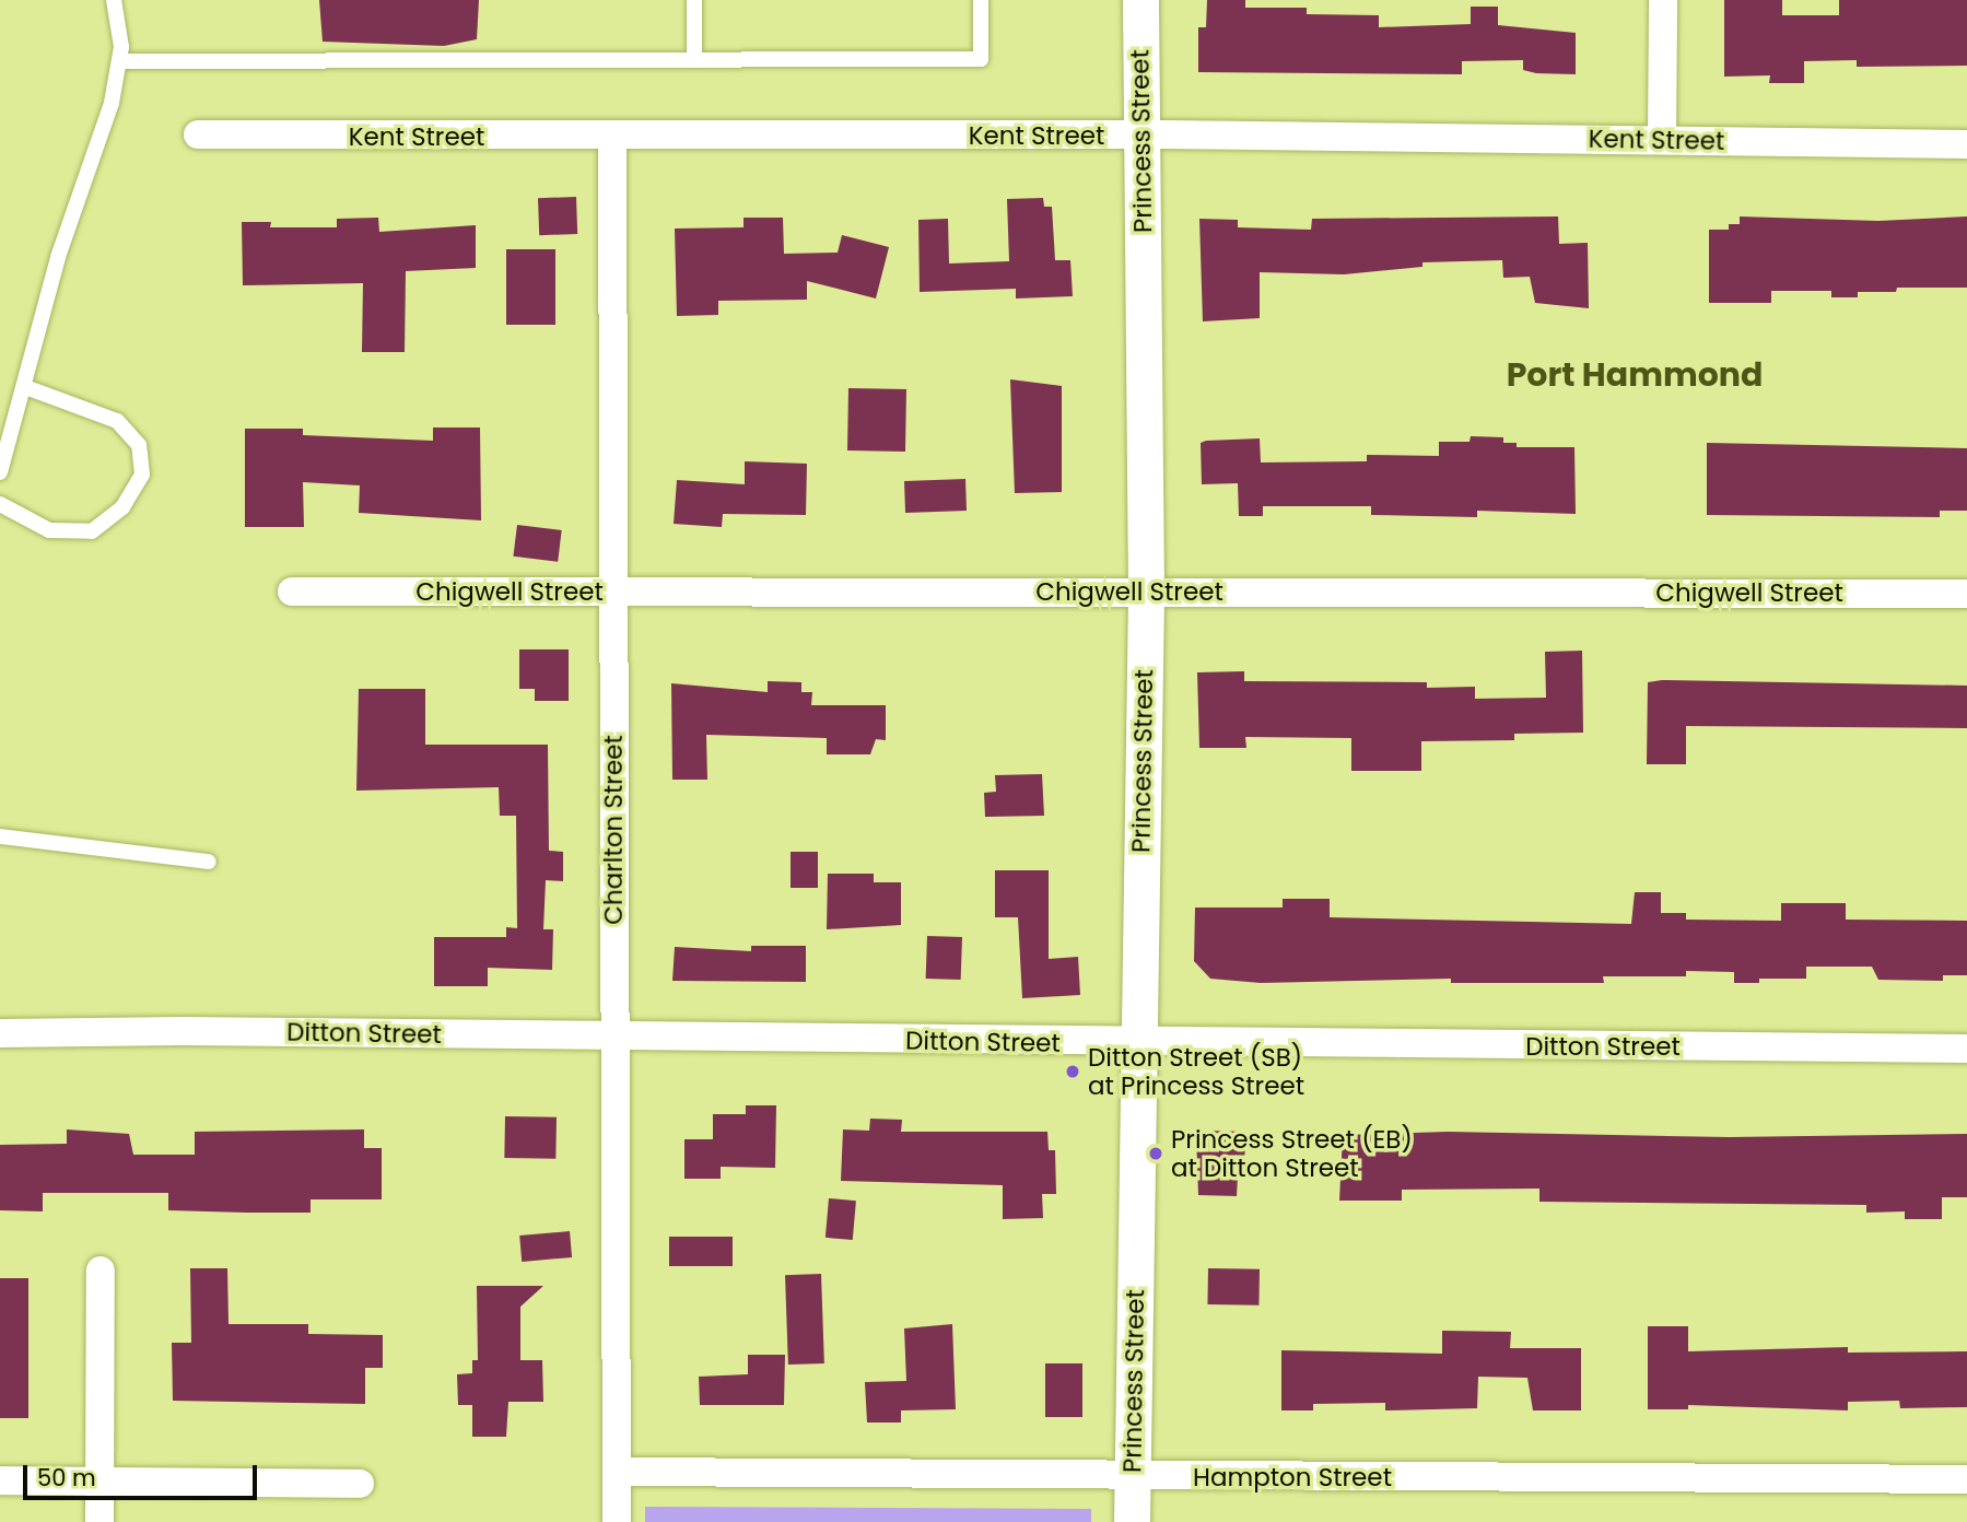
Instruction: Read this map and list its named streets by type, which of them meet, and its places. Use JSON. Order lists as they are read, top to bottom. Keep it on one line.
{"streets":{"street":["Kent Street","Princess Street","Chigwell Street","Charlton Street","Ditton Street","Hampton Street"]},"crossings":[["Kent Street","Princess Street"],["Kent Street","Charlton Street"],["Princess Street","Chigwell Street"],["Princess Street","Ditton Street"],["Princess Street","Hampton Street"],["Chigwell Street","Charlton Street"],["Charlton Street","Ditton Street"],["Charlton Street","Hampton Street"]],"districts":["Port Hammond"],"places":["Ditton Street (SB) at Princess Street","Princess Street (EB) at Ditton Street"],"scale_bar":"50 m"}
